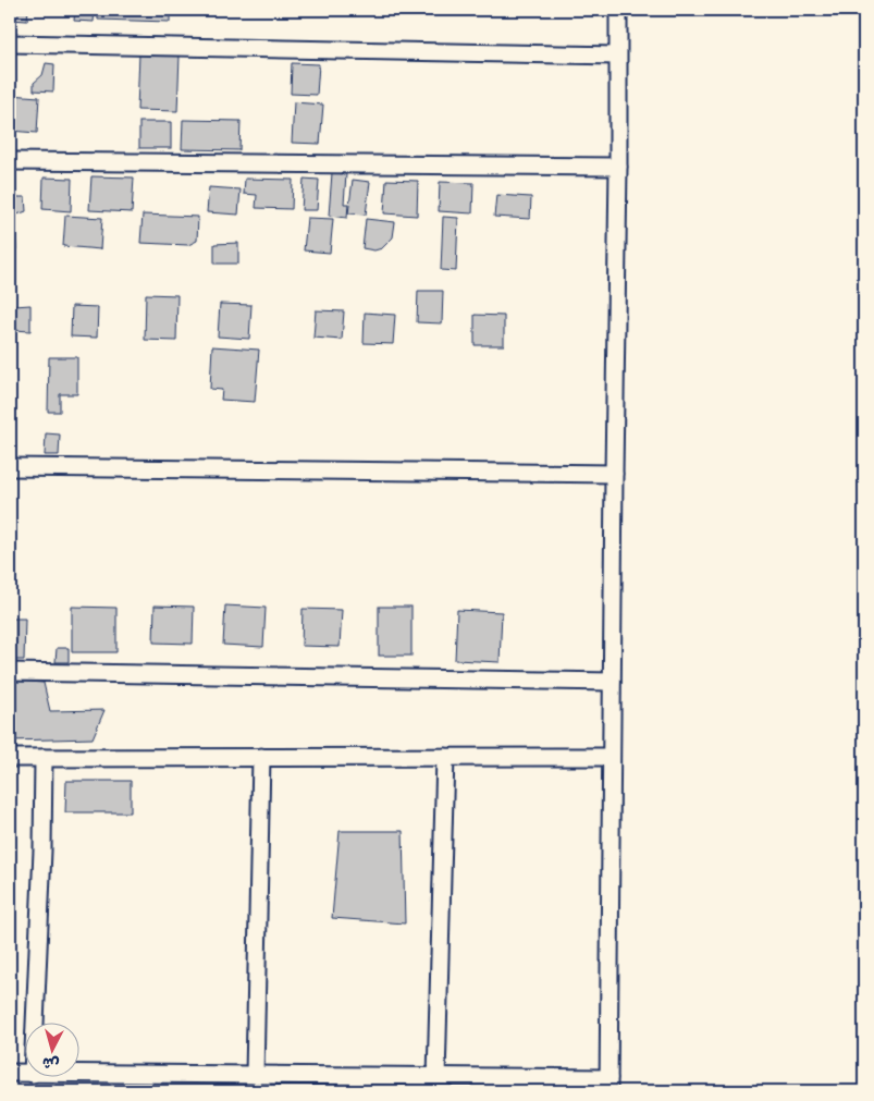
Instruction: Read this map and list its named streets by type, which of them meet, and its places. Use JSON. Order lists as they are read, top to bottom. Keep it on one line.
{"north":"bottom"}
